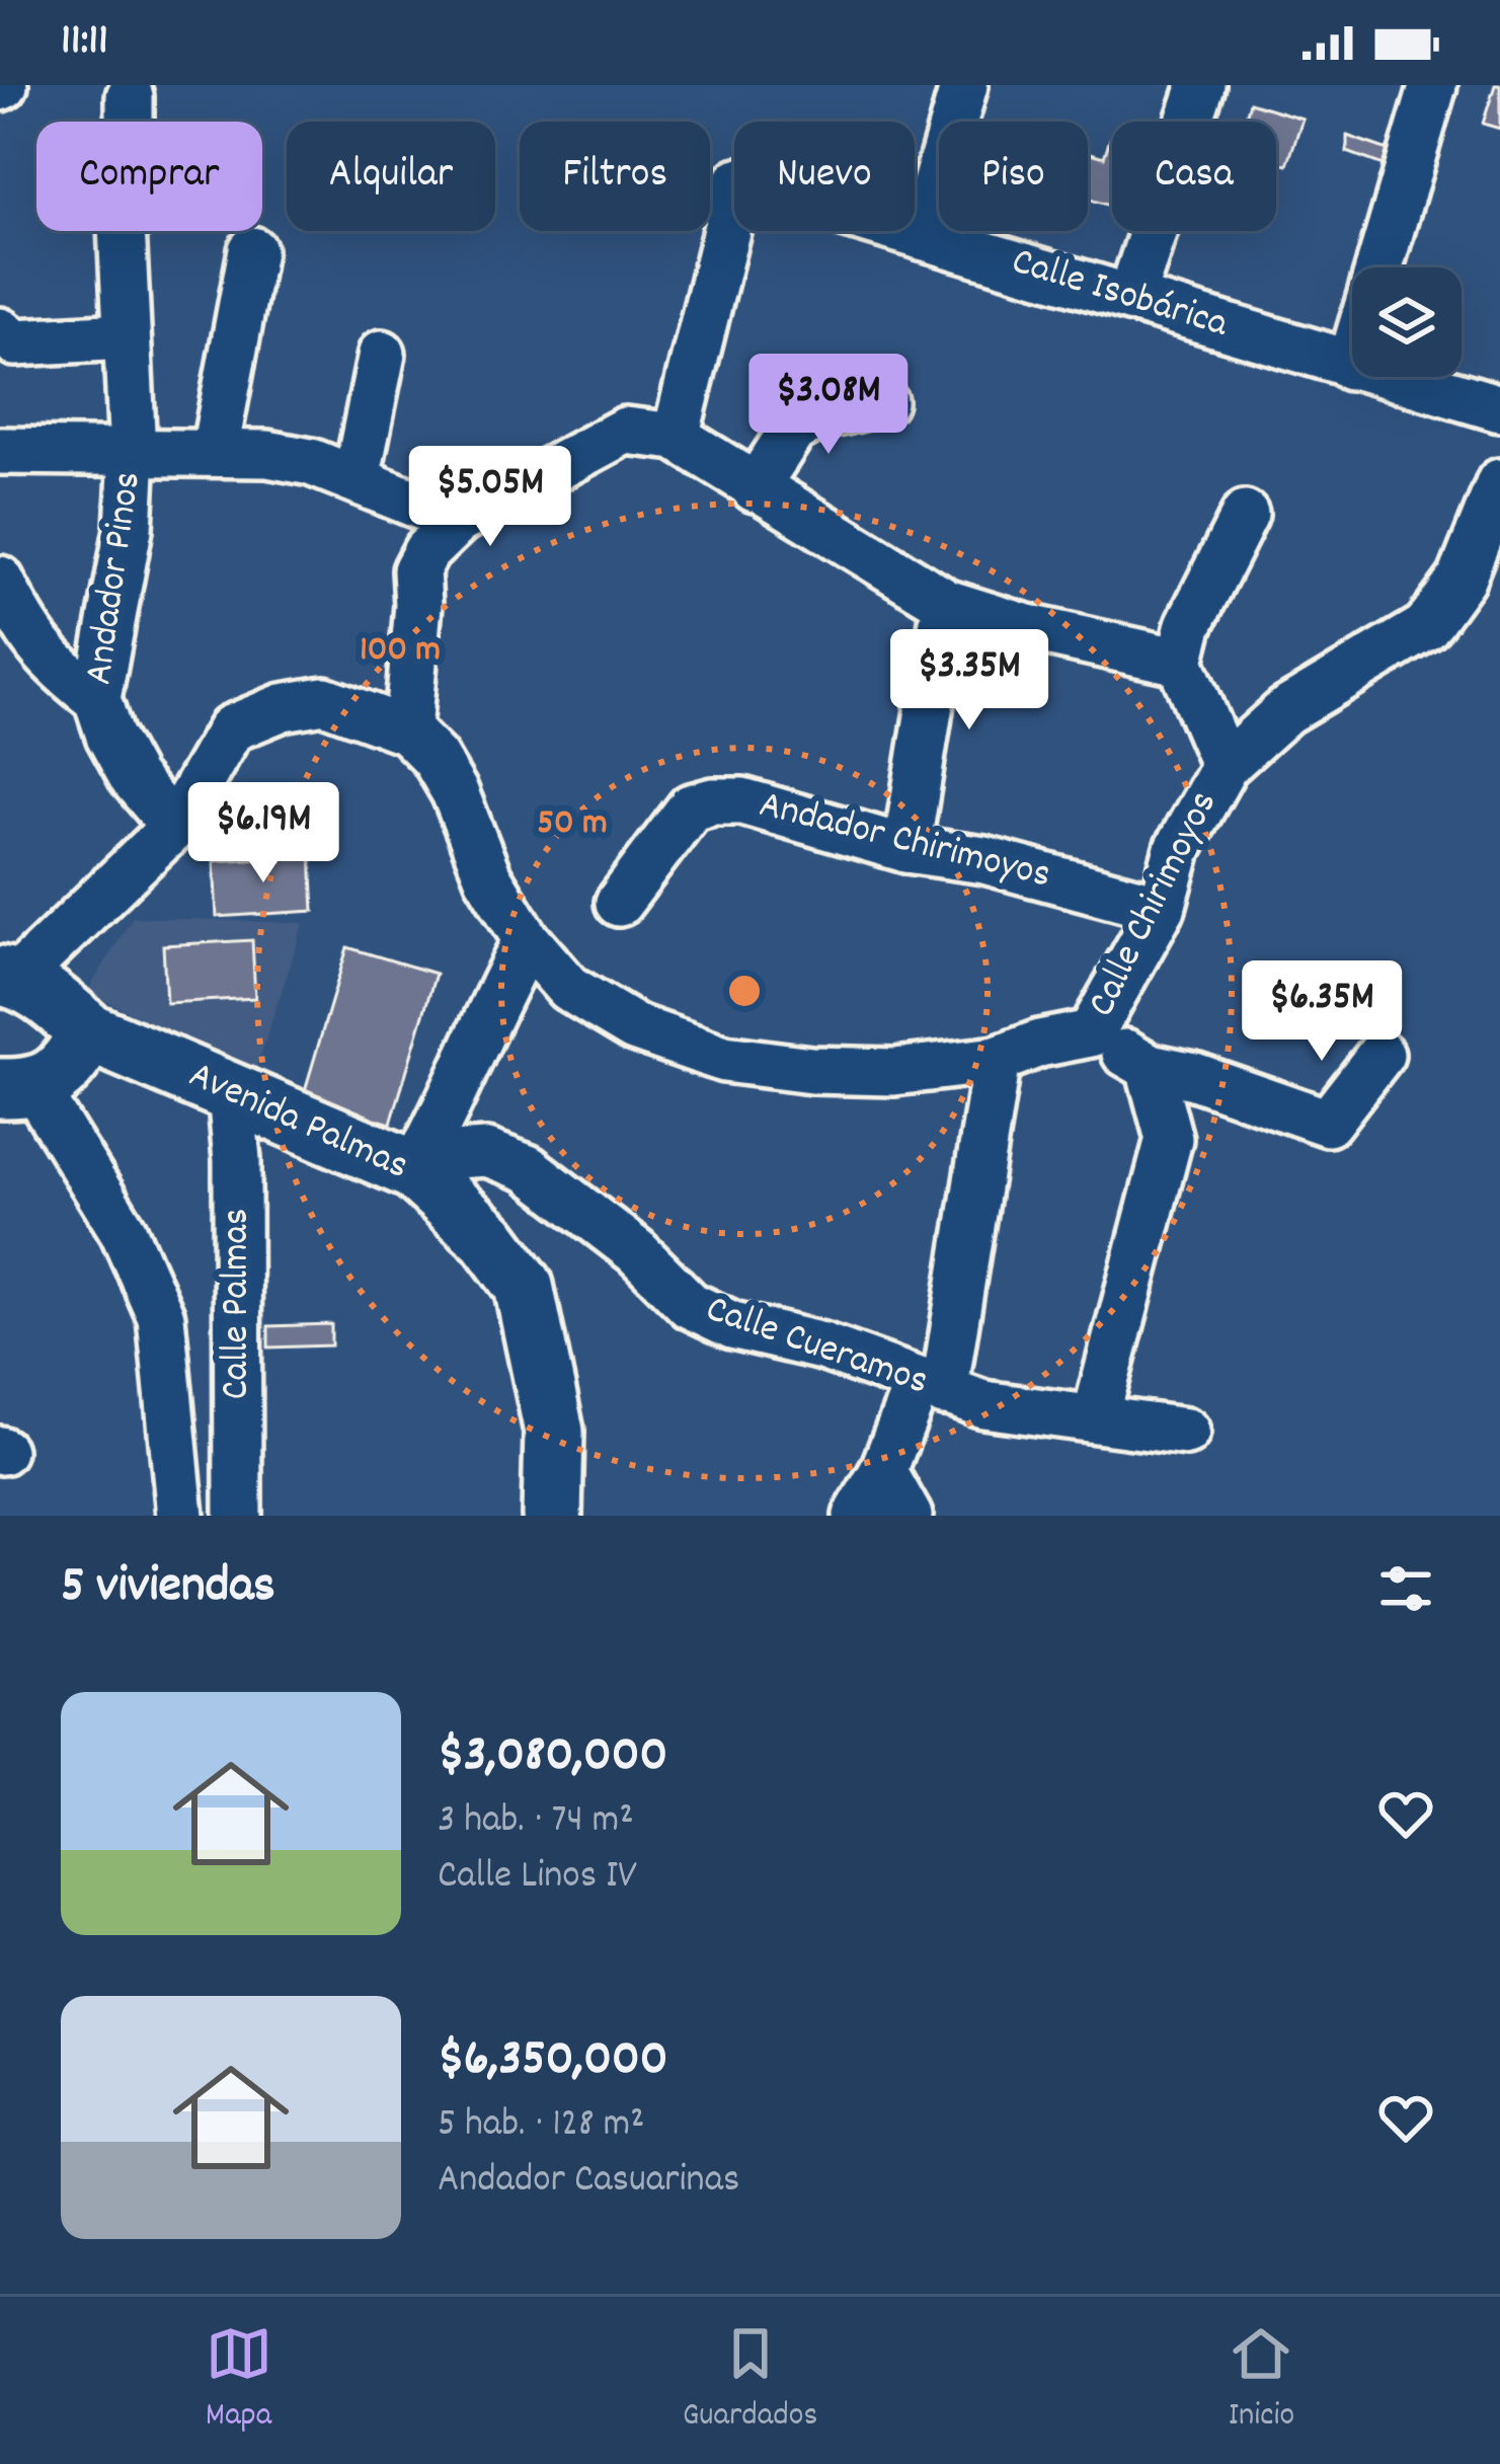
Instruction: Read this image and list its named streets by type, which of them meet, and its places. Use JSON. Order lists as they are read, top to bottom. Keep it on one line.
{"streets":{"main road":["Avenida Palmas"],"street":["Calle Isobárica","Andador Pinos","Andador Chirimoyos","Calle Chirimoyos","Calle Palmas","Calle Cueramos"]},"crossings":[["Andador Chirimoyos","Calle Chirimoyos"],["Avenida Palmas","Calle Palmas"],["Avenida Palmas","Calle Cueramos"]],"page":{"status":"11:11","chip":["Comprar","Alquilar","Filtros","Nuevo","Piso","Casa"],"price":["$3.08M","$5.05M","$3.35M","$6.19M","$6.35M"],"heading":"5 viviendas","list":[{"name":"$3,080,000","note":"3 hab. · 74 m² · Calle Linos IV"},{"name":"$6,350,000","note":"5 hab. · 128 m² · Andador Casuarinas"}],"tabs":["Mapa","Guardados","Inicio"]},"rings":["100 m","50 m"]}
